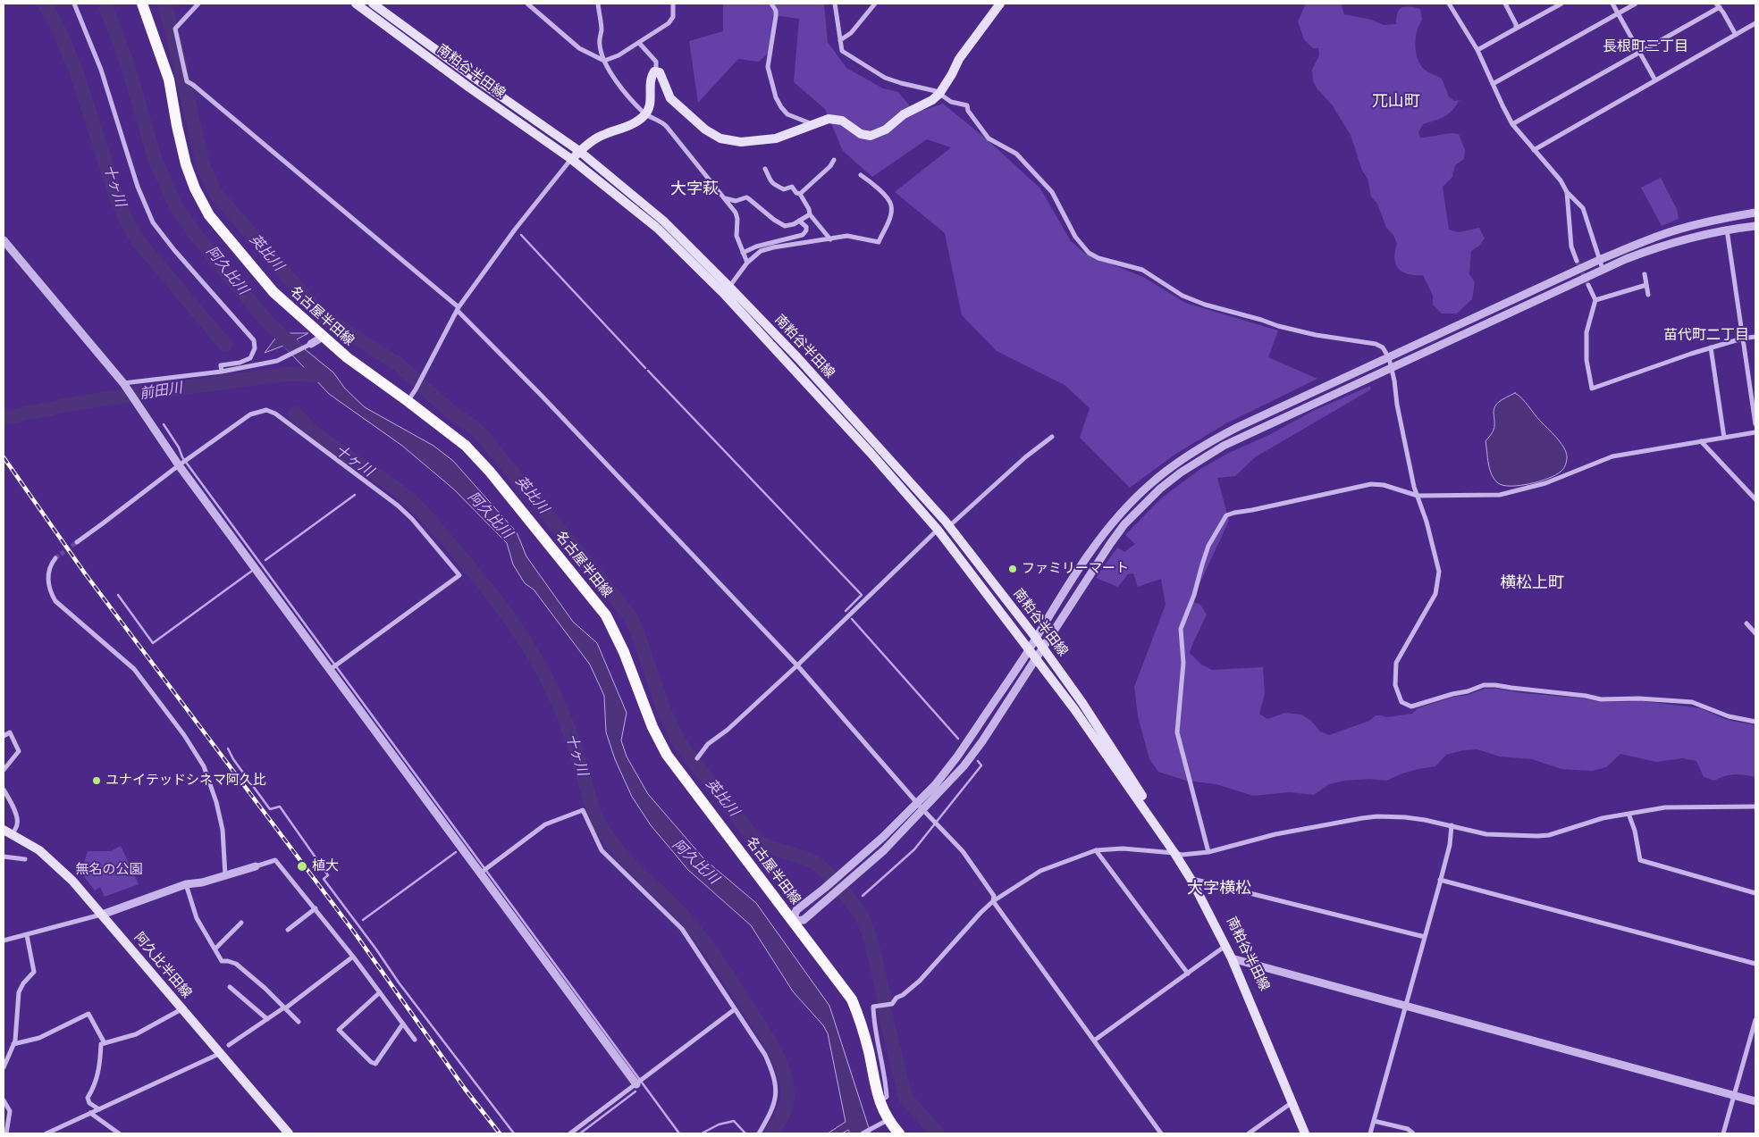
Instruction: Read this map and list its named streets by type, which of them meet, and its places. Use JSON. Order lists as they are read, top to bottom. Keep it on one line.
{"streets":{"main road":["南粕谷半田線","名古屋半田線","阿久比半田線"]},"districts":["長根町三丁目","兀山町","大字萩","苗代町二丁目","横松上町","大字横松"],"water":["十ヶ川","英比川","阿久比川","前田川"],"parks":["無名の公園"],"places":["ファミリーマート","ユナイテッドシネマ阿久比","植大"]}
